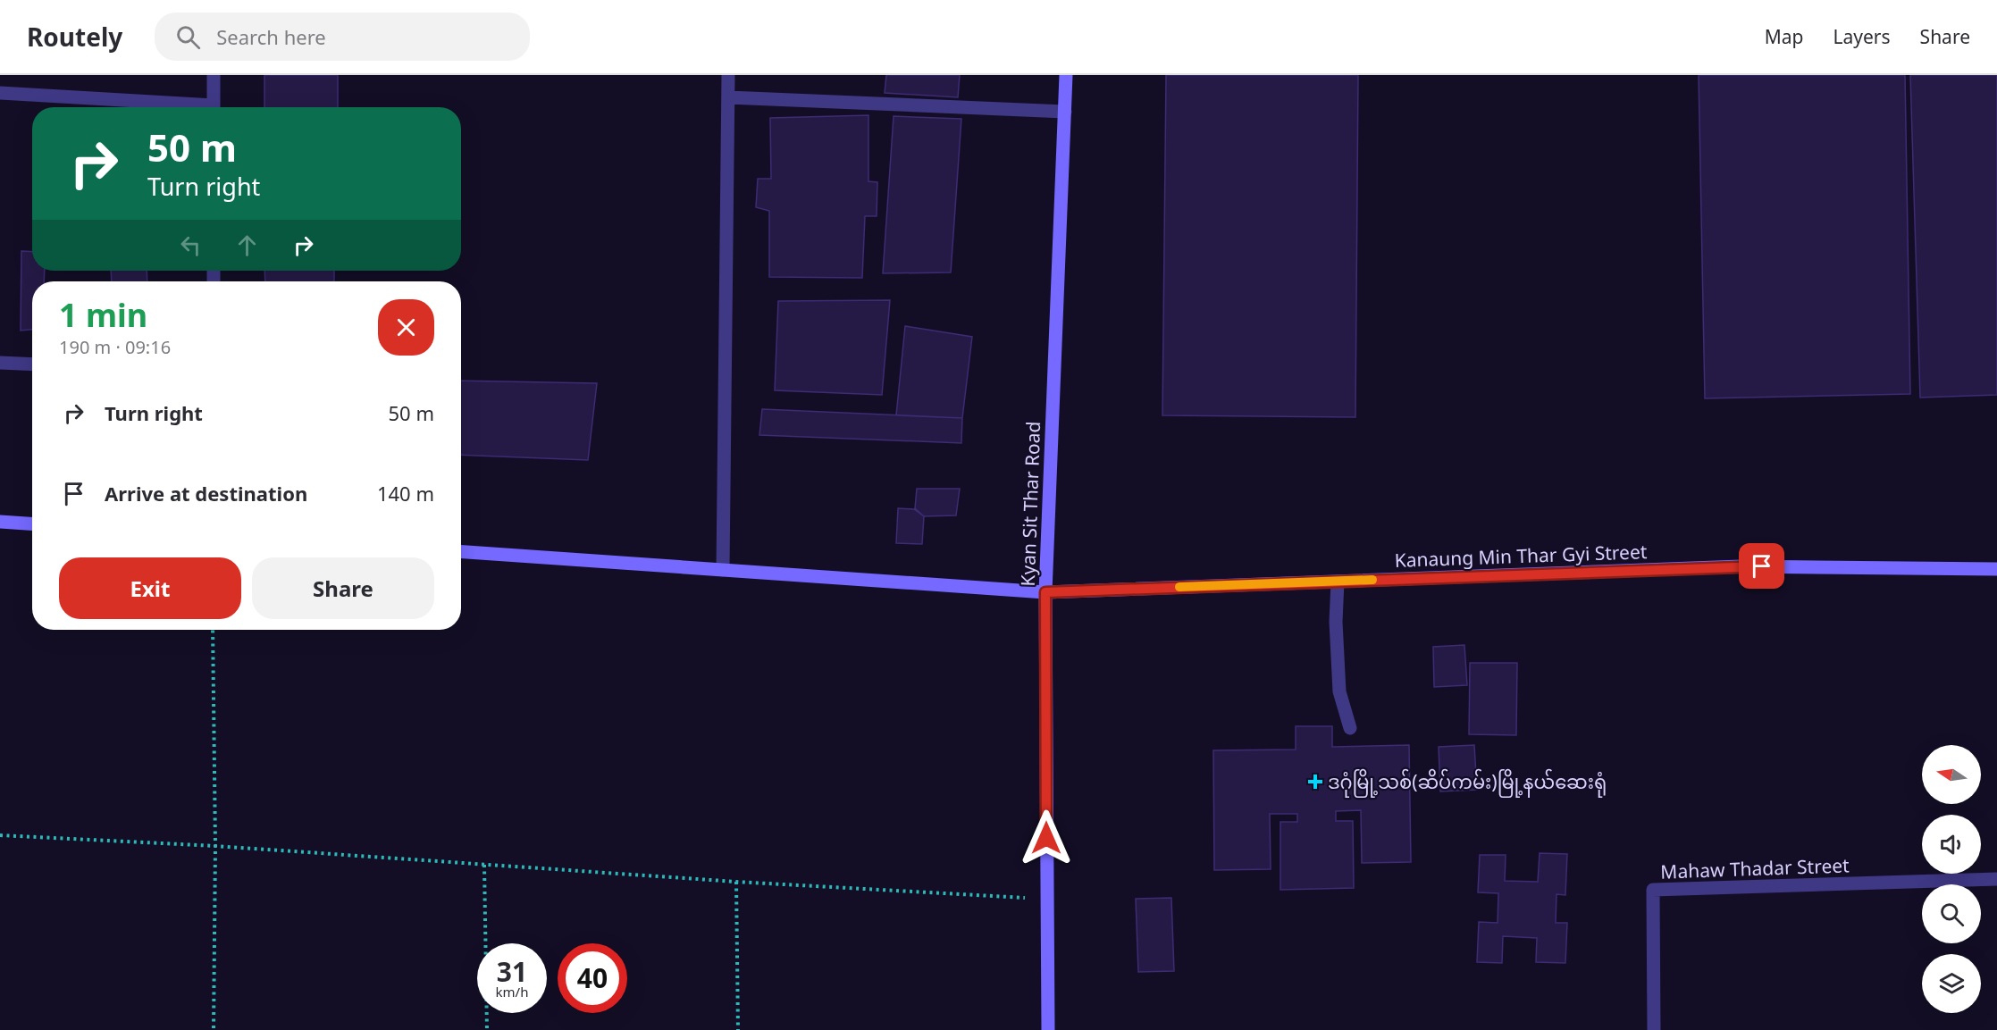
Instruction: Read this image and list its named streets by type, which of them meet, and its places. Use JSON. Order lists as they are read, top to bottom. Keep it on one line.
{"streets":{"street":["Kyan Sit Thar Road","Kanaung Min Thar Gyi Street","Mahaw Thadar Street"]},"crossings":[["Kyan Sit Thar Road","Kanaung Min Thar Gyi Street"]],"places":{"health":["ဒဂုံမြို့သစ်(ဆိပ်ကမ်း)မြို့နယ်ဆေးရုံ"]},"north":"left","page":{"header":"Routely","search":"Search here","nav":["Map","Layers","Share"],"turn":["50 m","Turn right"],"heading":["1 min","190 m · 09:16"],"list":[{"name":"Turn right","value":"50 m"},{"name":"Arrive at destination","value":"140 m"}],"buttons":["Exit","Share"],"speed":"31 km/h","limit":"40"}}
